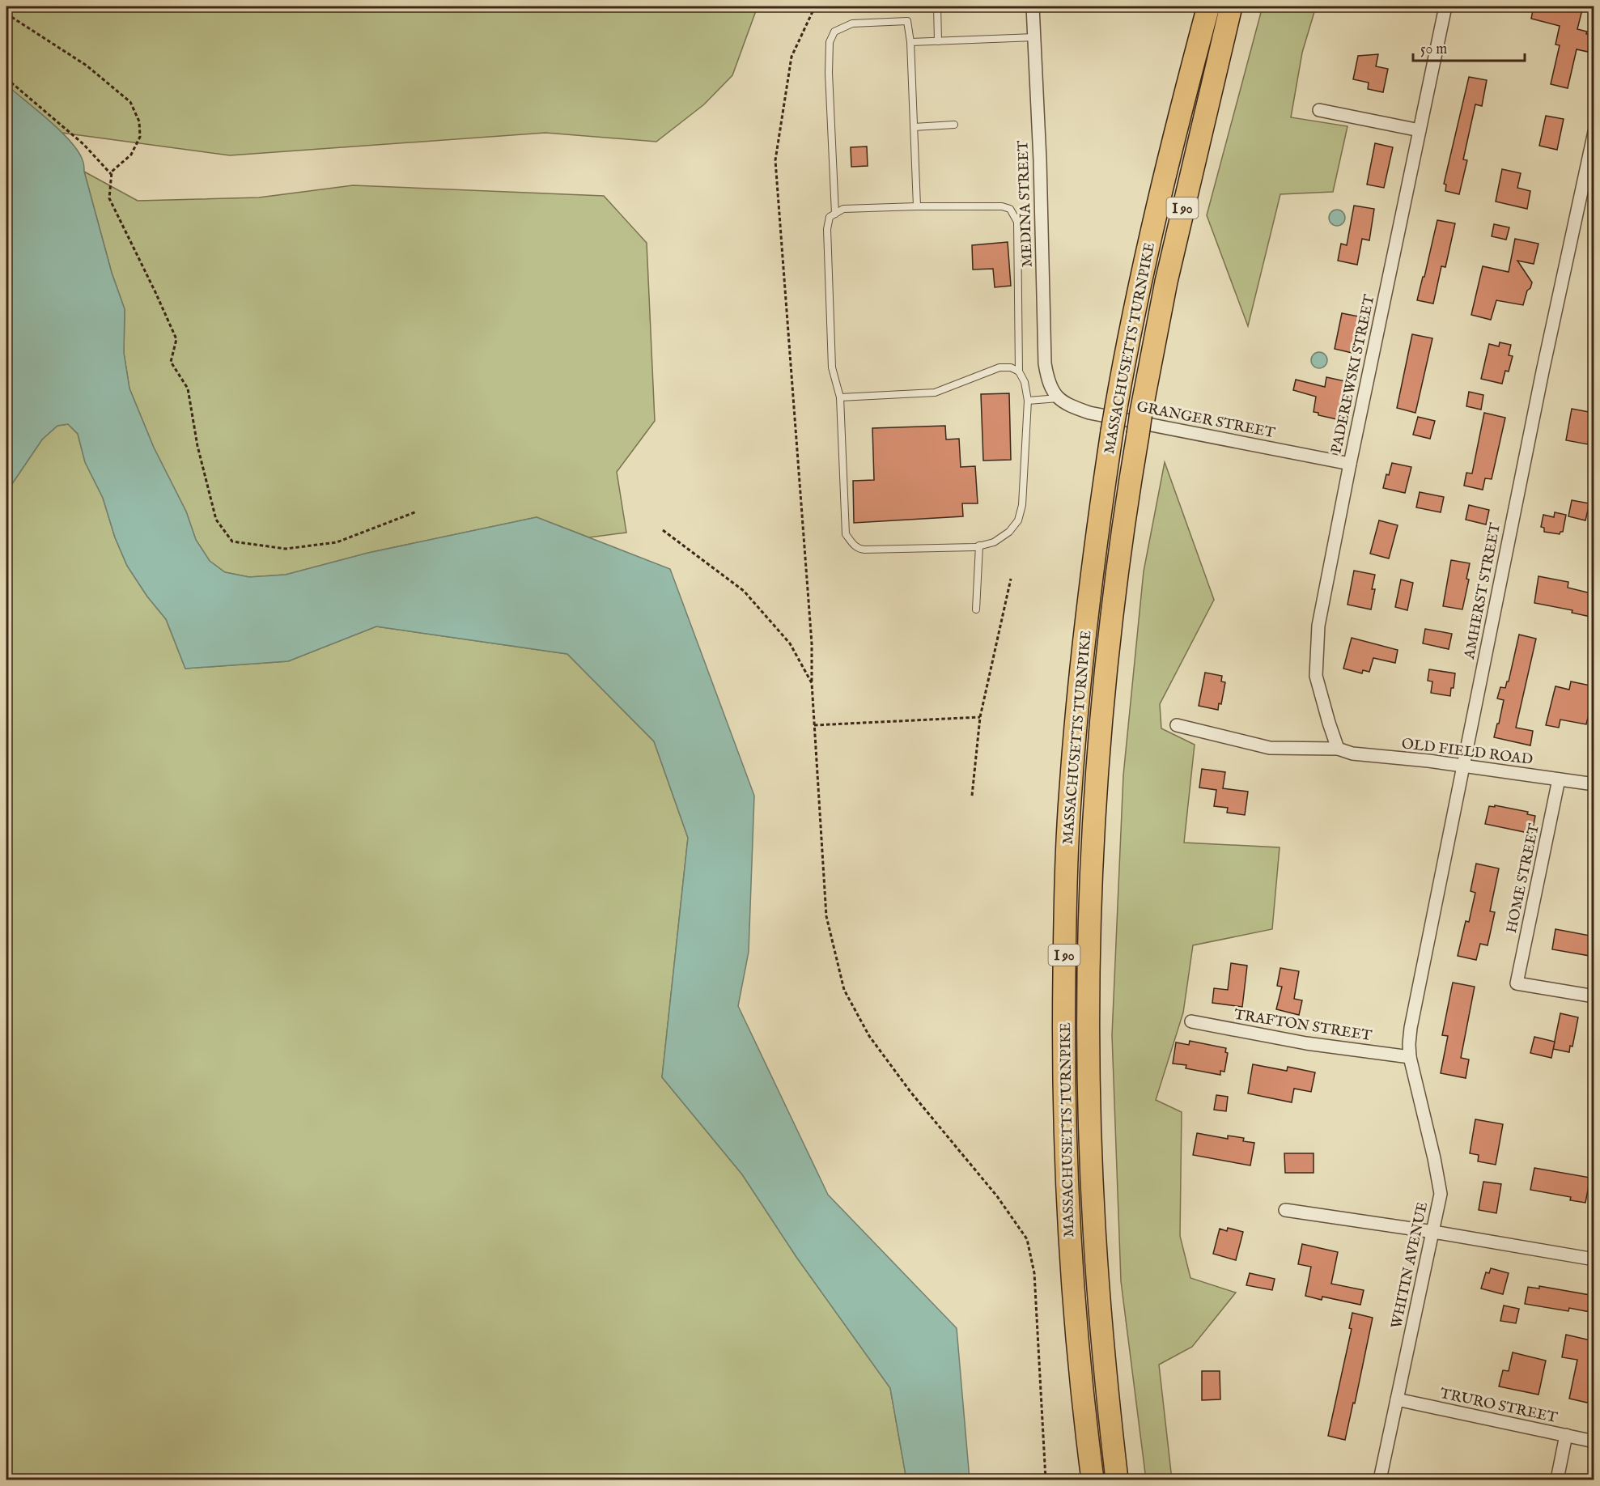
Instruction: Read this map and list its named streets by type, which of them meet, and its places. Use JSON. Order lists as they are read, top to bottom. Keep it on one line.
{"streets":{"highway":["I 90","MASSACHUSETTS TURNPIKE"],"street":["MEDINA STREET","PADEREWSKI STREET","GRANGER STREET","AMHERST STREET","OLD FIELD ROAD","HOME STREET","TRAFTON STREET","WHITIN AVENUE","TRURO STREET"]},"crossings":[["MEDINA STREET","GRANGER STREET"],["PADEREWSKI STREET","GRANGER STREET"],["PADEREWSKI STREET","OLD FIELD ROAD"],["AMHERST STREET","OLD FIELD ROAD"],["AMHERST STREET","TRAFTON STREET"],["AMHERST STREET","WHITIN AVENUE"],["OLD FIELD ROAD","HOME STREET"],["TRAFTON STREET","WHITIN AVENUE"],["WHITIN AVENUE","TRURO STREET"]],"scale_bar":"50 m"}
